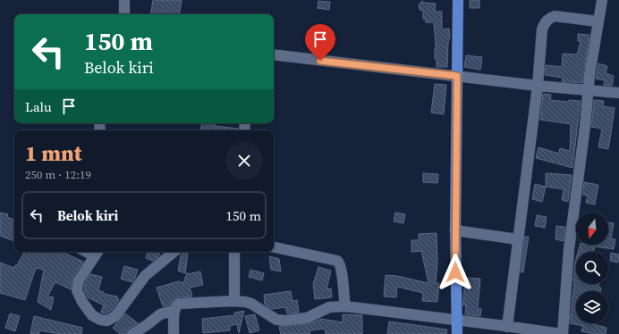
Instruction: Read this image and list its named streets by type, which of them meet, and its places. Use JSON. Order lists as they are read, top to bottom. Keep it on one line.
{"north":"bottom","page":{"turn":["150 m","Belok kiri"],"then":"Lalu","heading":["1 mnt","250 m · 12:19"],"list":[{"name":"Belok kiri","value":"150 m"}]}}
